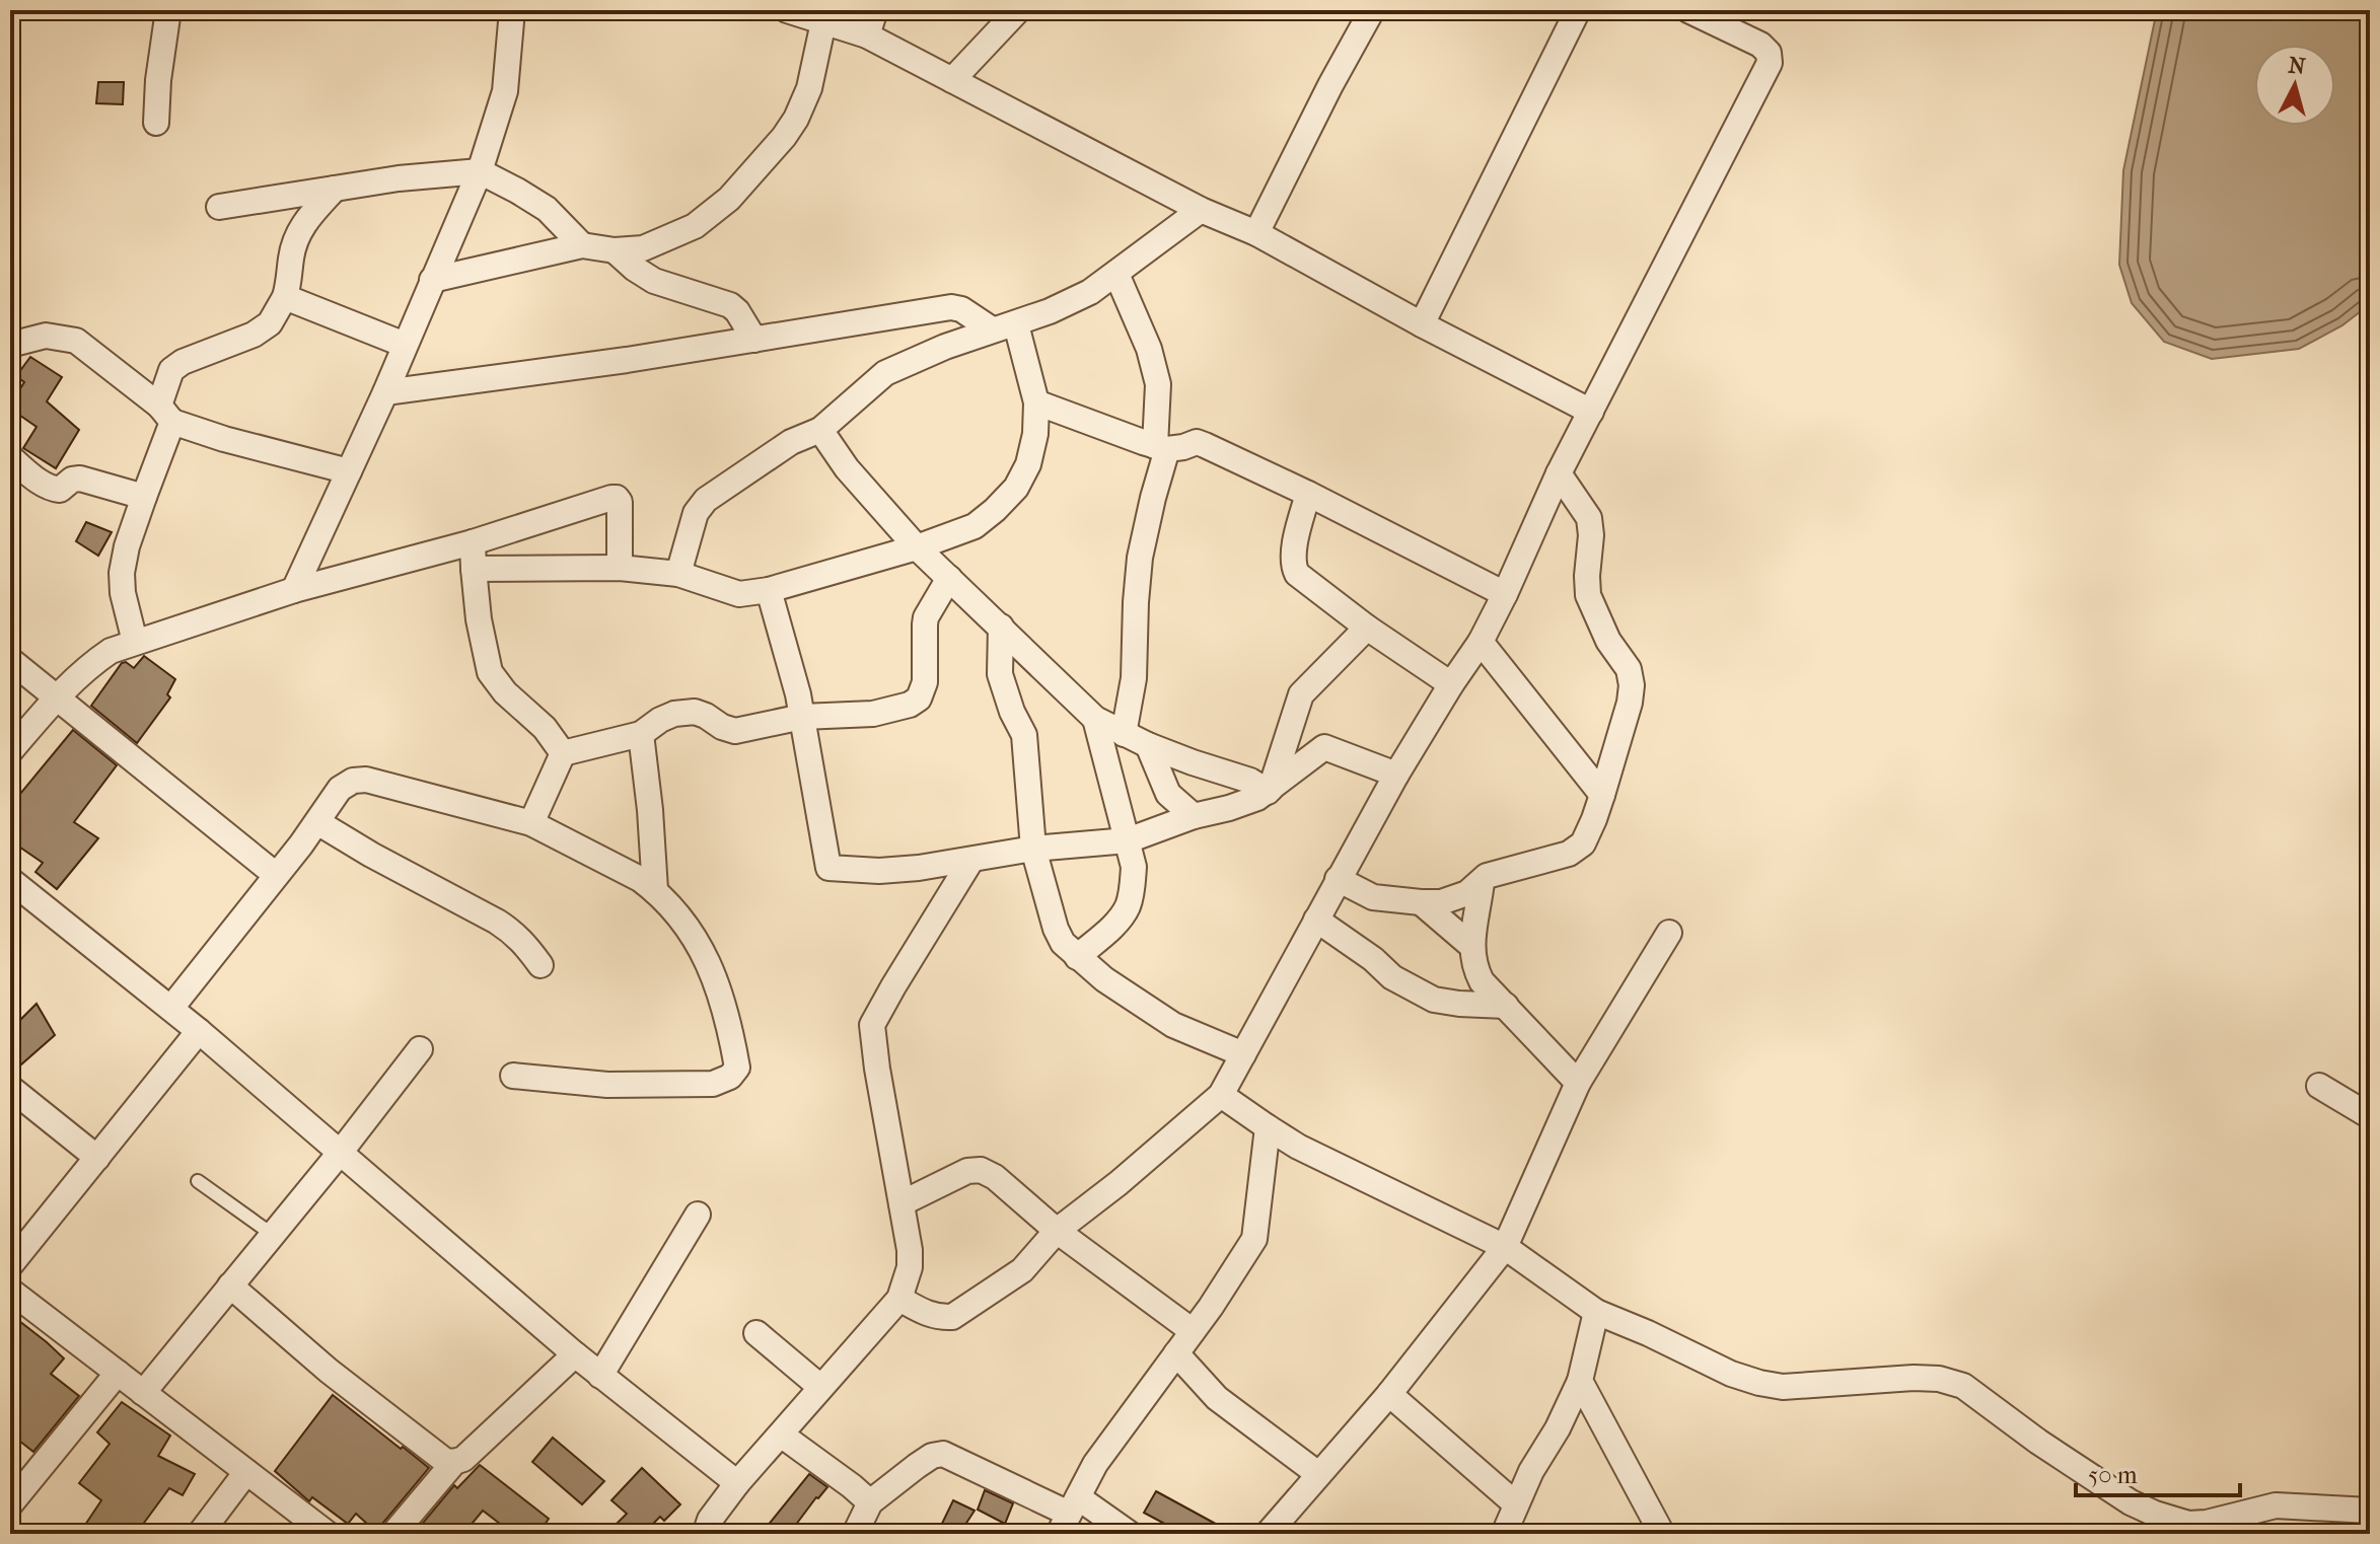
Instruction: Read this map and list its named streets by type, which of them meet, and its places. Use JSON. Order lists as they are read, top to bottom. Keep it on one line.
{"scale_bar":"50 m","north":"top"}
